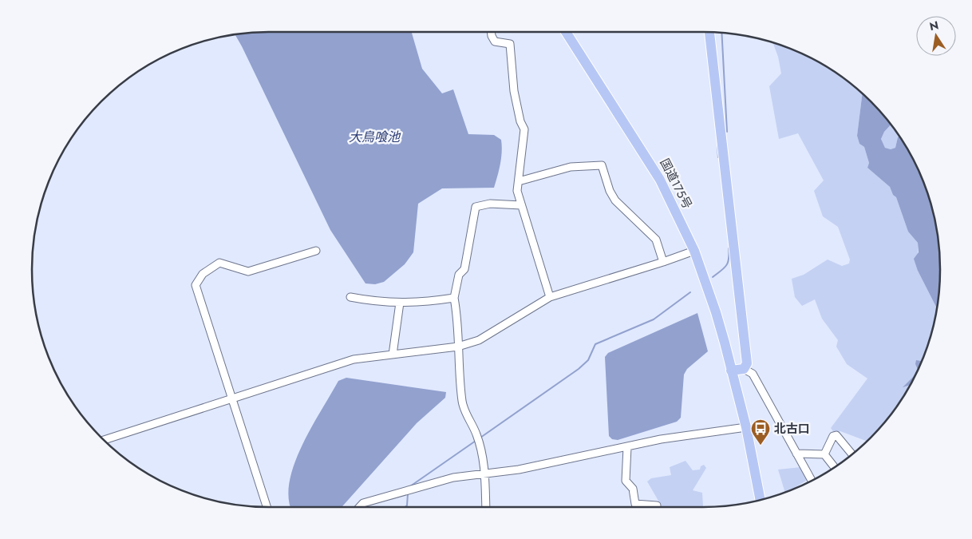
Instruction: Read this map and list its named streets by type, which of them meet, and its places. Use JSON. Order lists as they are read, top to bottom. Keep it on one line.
{"streets":{"highway":["国道175号"]},"water":["大鳥喰池"],"places":{"bus stop":["北古口"]},"north":"top"}
